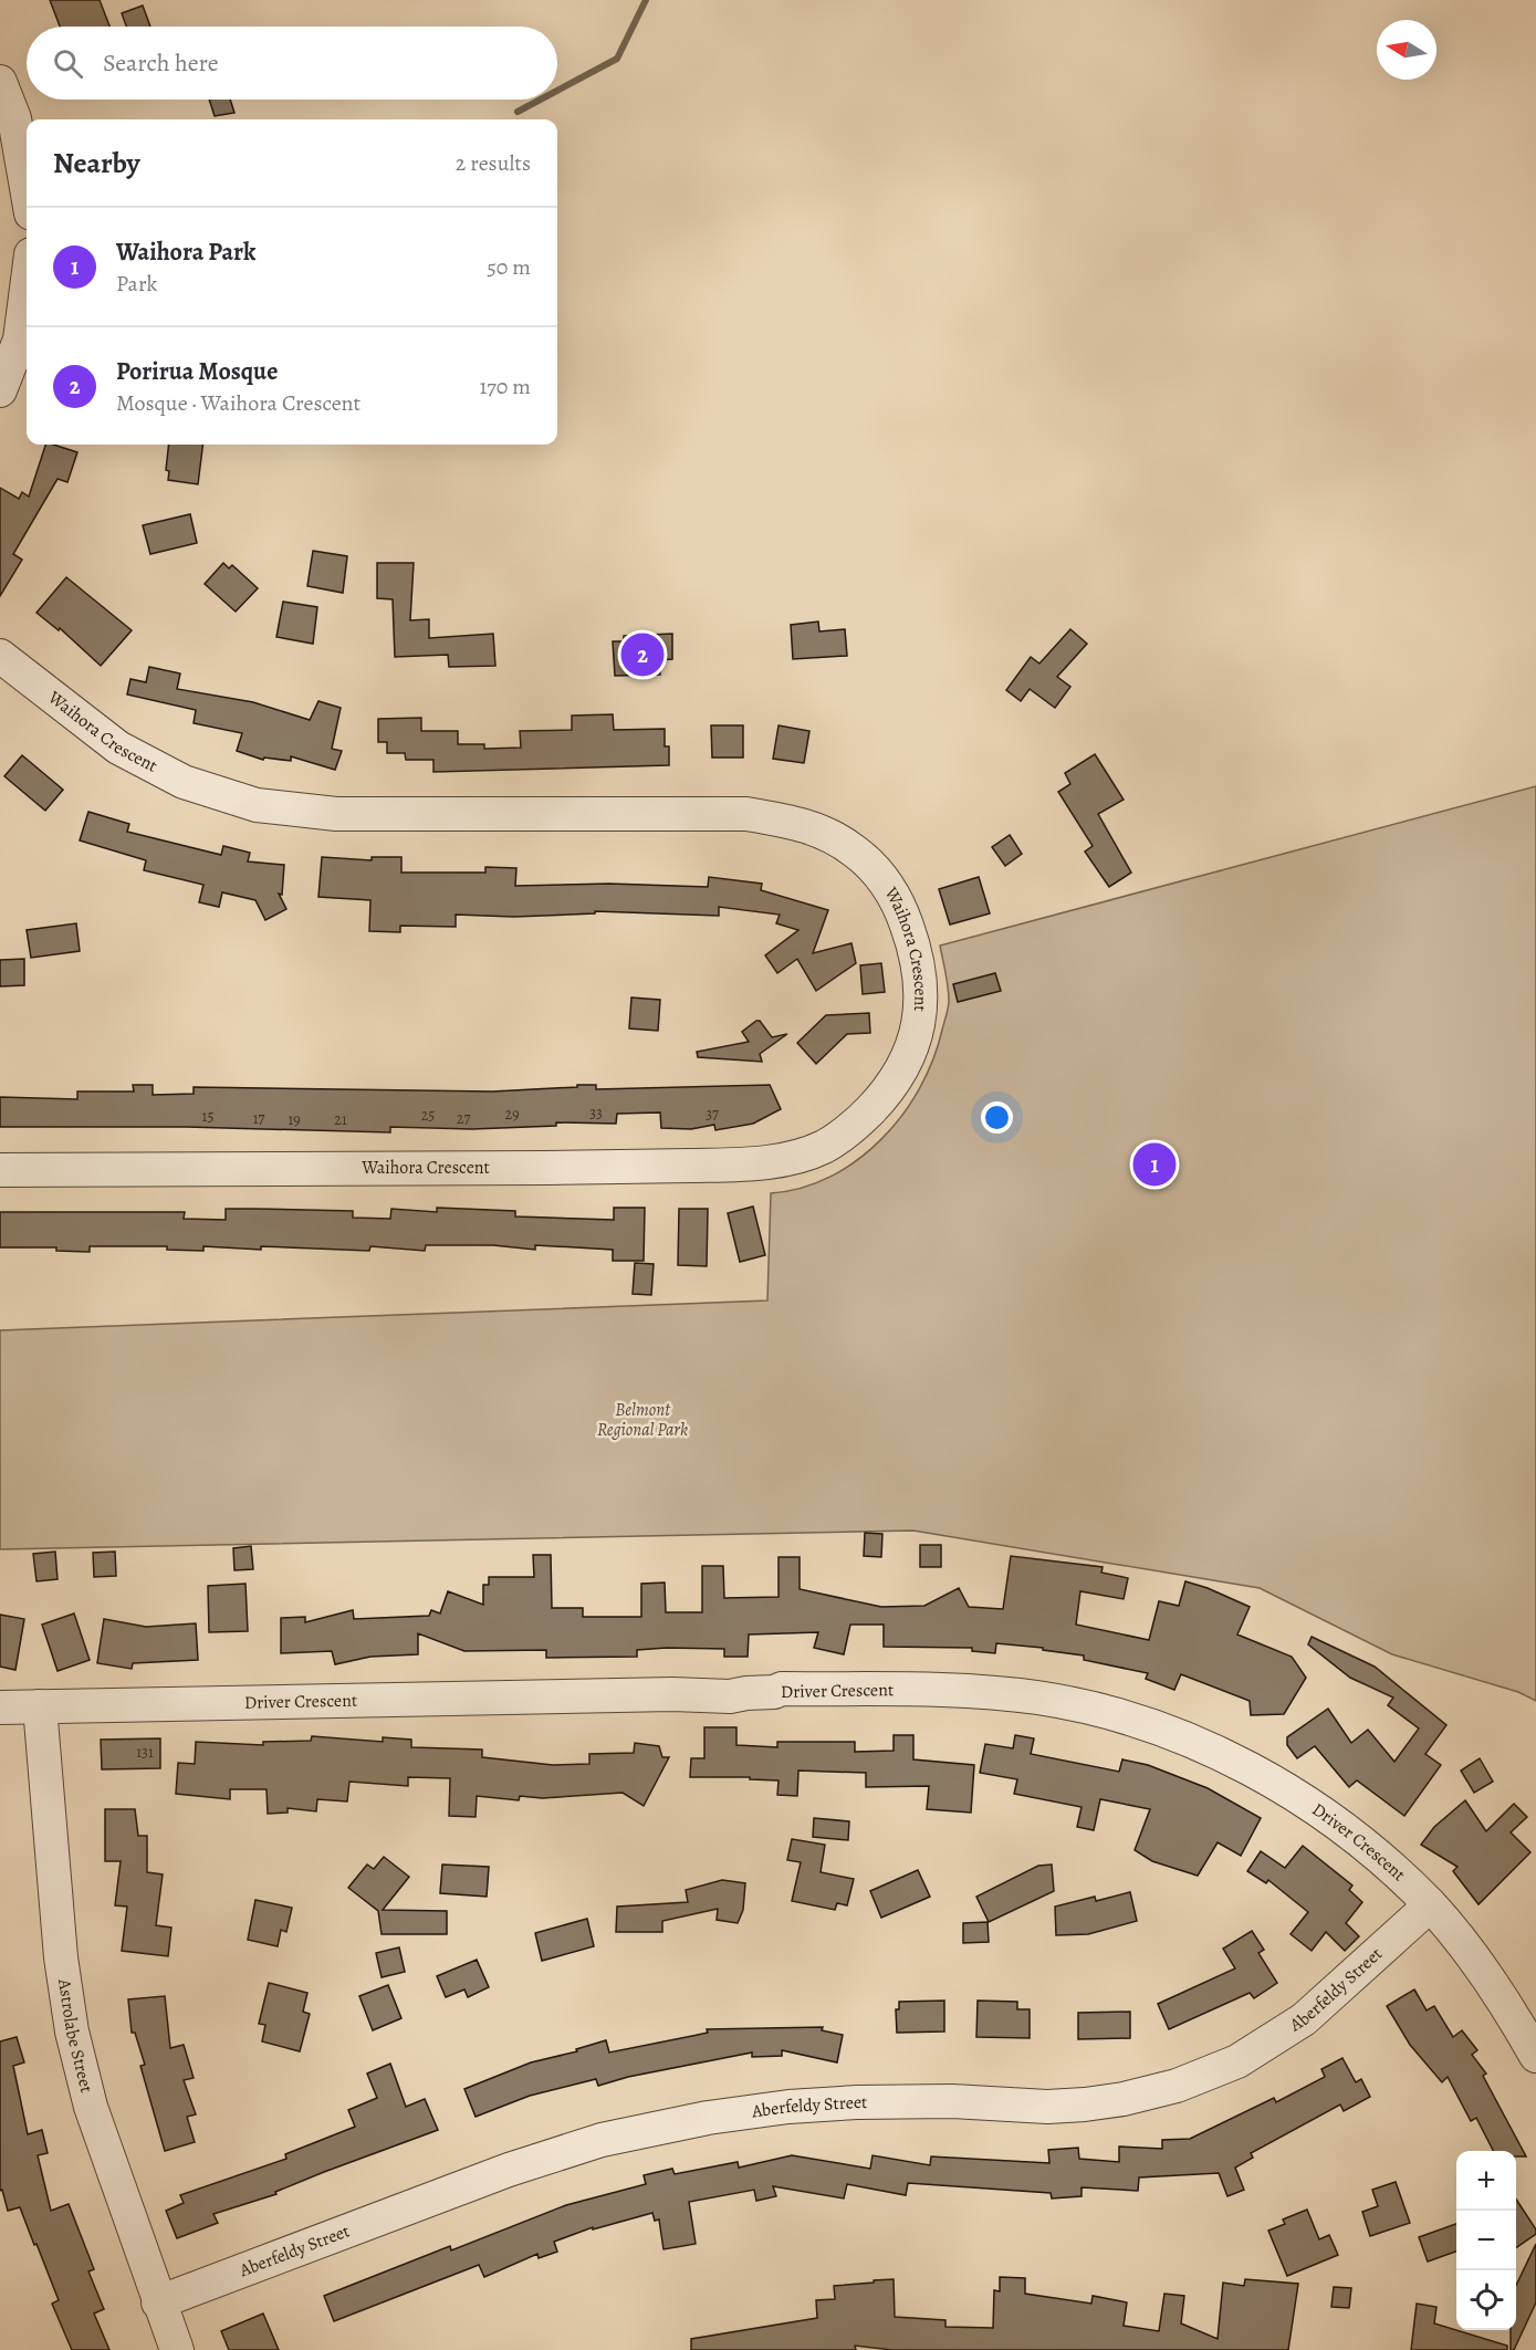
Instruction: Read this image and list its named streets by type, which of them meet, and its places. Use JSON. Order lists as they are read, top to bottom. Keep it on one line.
{"streets":{"street":["Waihora Crescent","Driver Crescent","Aberfeldy Street","Astrolabe Street"]},"crossings":[["Driver Crescent","Aberfeldy Street"],["Driver Crescent","Astrolabe Street"],["Aberfeldy Street","Astrolabe Street"]],"parks":["Belmont Regional Park"],"house_numbers":["33","29","37","25","15","17","27","19","21","131"],"north":"left","page":{"search":"Search here","heading":["Nearby","2 results"],"list":[{"mark":"1","name":"Waihora Park","note":"Park","value":"50 m"},{"mark":"2","name":"Porirua Mosque","note":"Mosque · Waihora Crescent","value":"170 m"}],"pins":["2","1"],"map_buttons":["+","−"]}}
